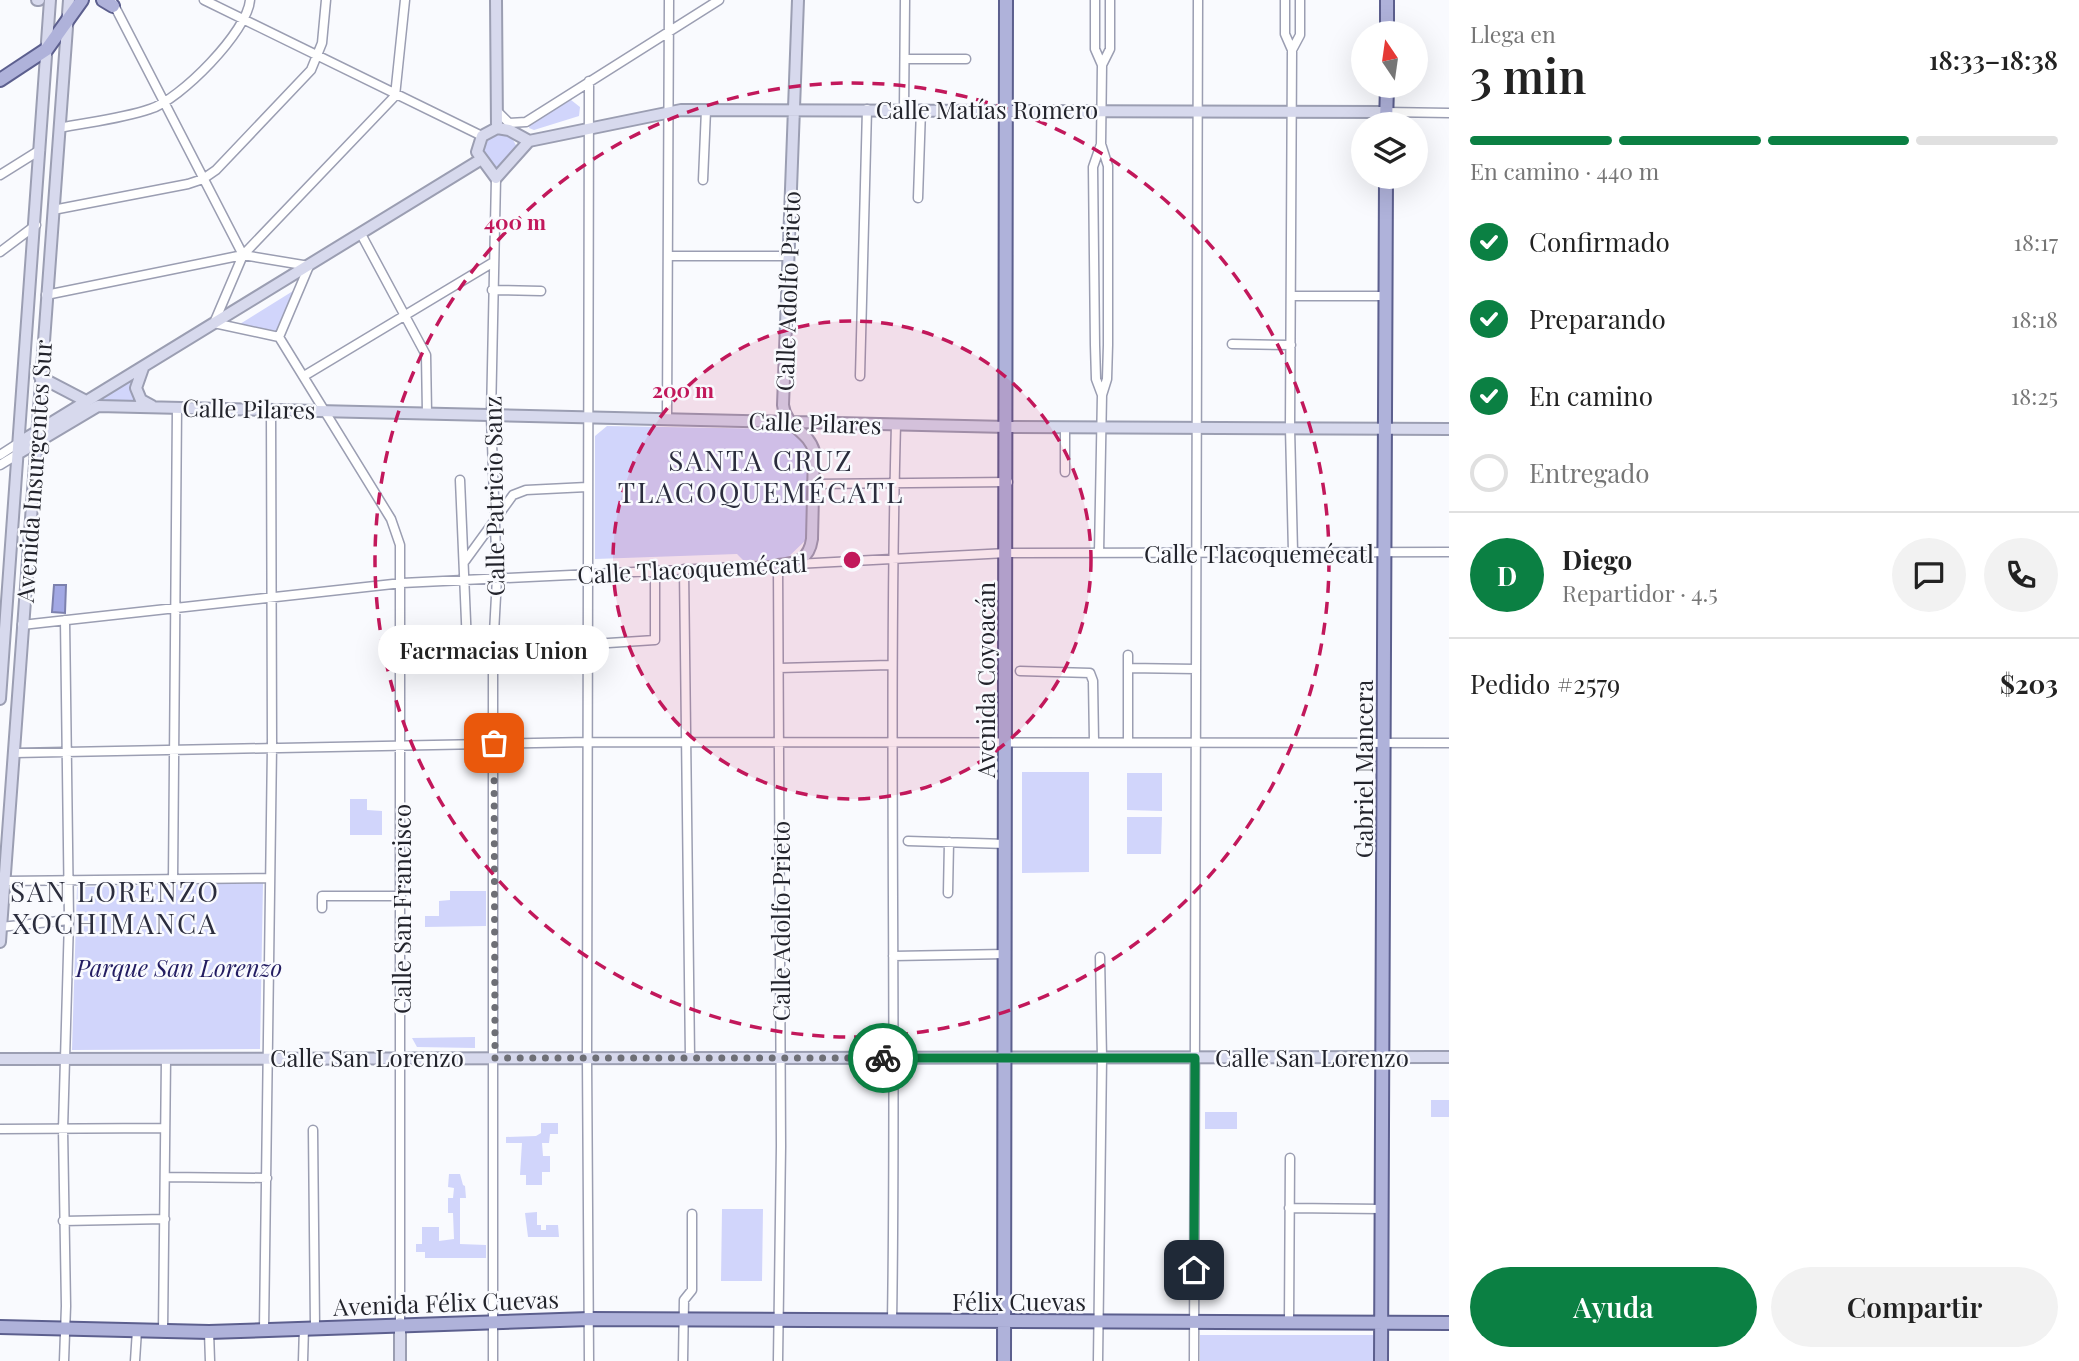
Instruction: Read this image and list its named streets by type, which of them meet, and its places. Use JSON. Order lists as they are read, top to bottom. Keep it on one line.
{"streets":{"main road":["Avenida Coyoacán","Gabriel Mancera","Félix Cuevas","Avenida Félix Cuevas"],"street":["Calle Matías Romero","Calle Adolfo Prieto","Calle Pilares","Avenida Insurgentes Sur","Calle Patricio Sanz","Calle Tlacoquemécatl","Calle San Francisco","Calle San Lorenzo"]},"crossings":[["Calle Matías Romero","Calle Adolfo Prieto"],["Calle Matías Romero","Avenida Coyoacán"],["Calle Adolfo Prieto","Calle Pilares"],["Calle Adolfo Prieto","Calle Tlacoquemécatl"],["Calle Adolfo Prieto","Calle San Lorenzo"],["Calle Adolfo Prieto","Félix Cuevas"],["Calle Pilares","Avenida Insurgentes Sur"],["Calle Pilares","Calle Patricio Sanz"],["Calle Pilares","Avenida Coyoacán"],["Calle Pilares","Gabriel Mancera"],["Calle Pilares","Calle San Francisco"],["Avenida Insurgentes Sur","Calle Tlacoquemécatl"],["Calle Patricio Sanz","Calle Tlacoquemécatl"],["Calle Patricio Sanz","Calle San Lorenzo"],["Calle Patricio Sanz","Avenida Félix Cuevas"],["Calle Tlacoquemécatl","Avenida Coyoacán"],["Calle Tlacoquemécatl","Gabriel Mancera"],["Calle Tlacoquemécatl","Calle San Francisco"],["Avenida Coyoacán","Calle San Lorenzo"],["Avenida Coyoacán","Félix Cuevas"],["Gabriel Mancera","Calle San Lorenzo"],["Gabriel Mancera","Félix Cuevas"],["Calle San Francisco","Calle San Lorenzo"],["Calle San Francisco","Avenida Félix Cuevas"],["Félix Cuevas","Avenida Félix Cuevas"]],"districts":["SANTA CRUZ TLACOQUEMÉCATL","SAN LORENZO XOCHIMANCA"],"parks":["Parque San Lorenzo"],"places":["Facrmacias Union"],"north":"top","page":{"heading":["3 min","Llega en","18:33–18:38"],"panel":["Diego","Repartidor · 4.5","Pedido #2579","$203"],"bar":"En camino · 440 m","list":[["Confirmado","18:17"],["Preparando","18:18"],["En camino","18:25"],"Entregado"],"round":"D","bubble":"Facrmacias Union","buttons":["Ayuda","Compartir"]},"rings":["400 m","200 m"]}
